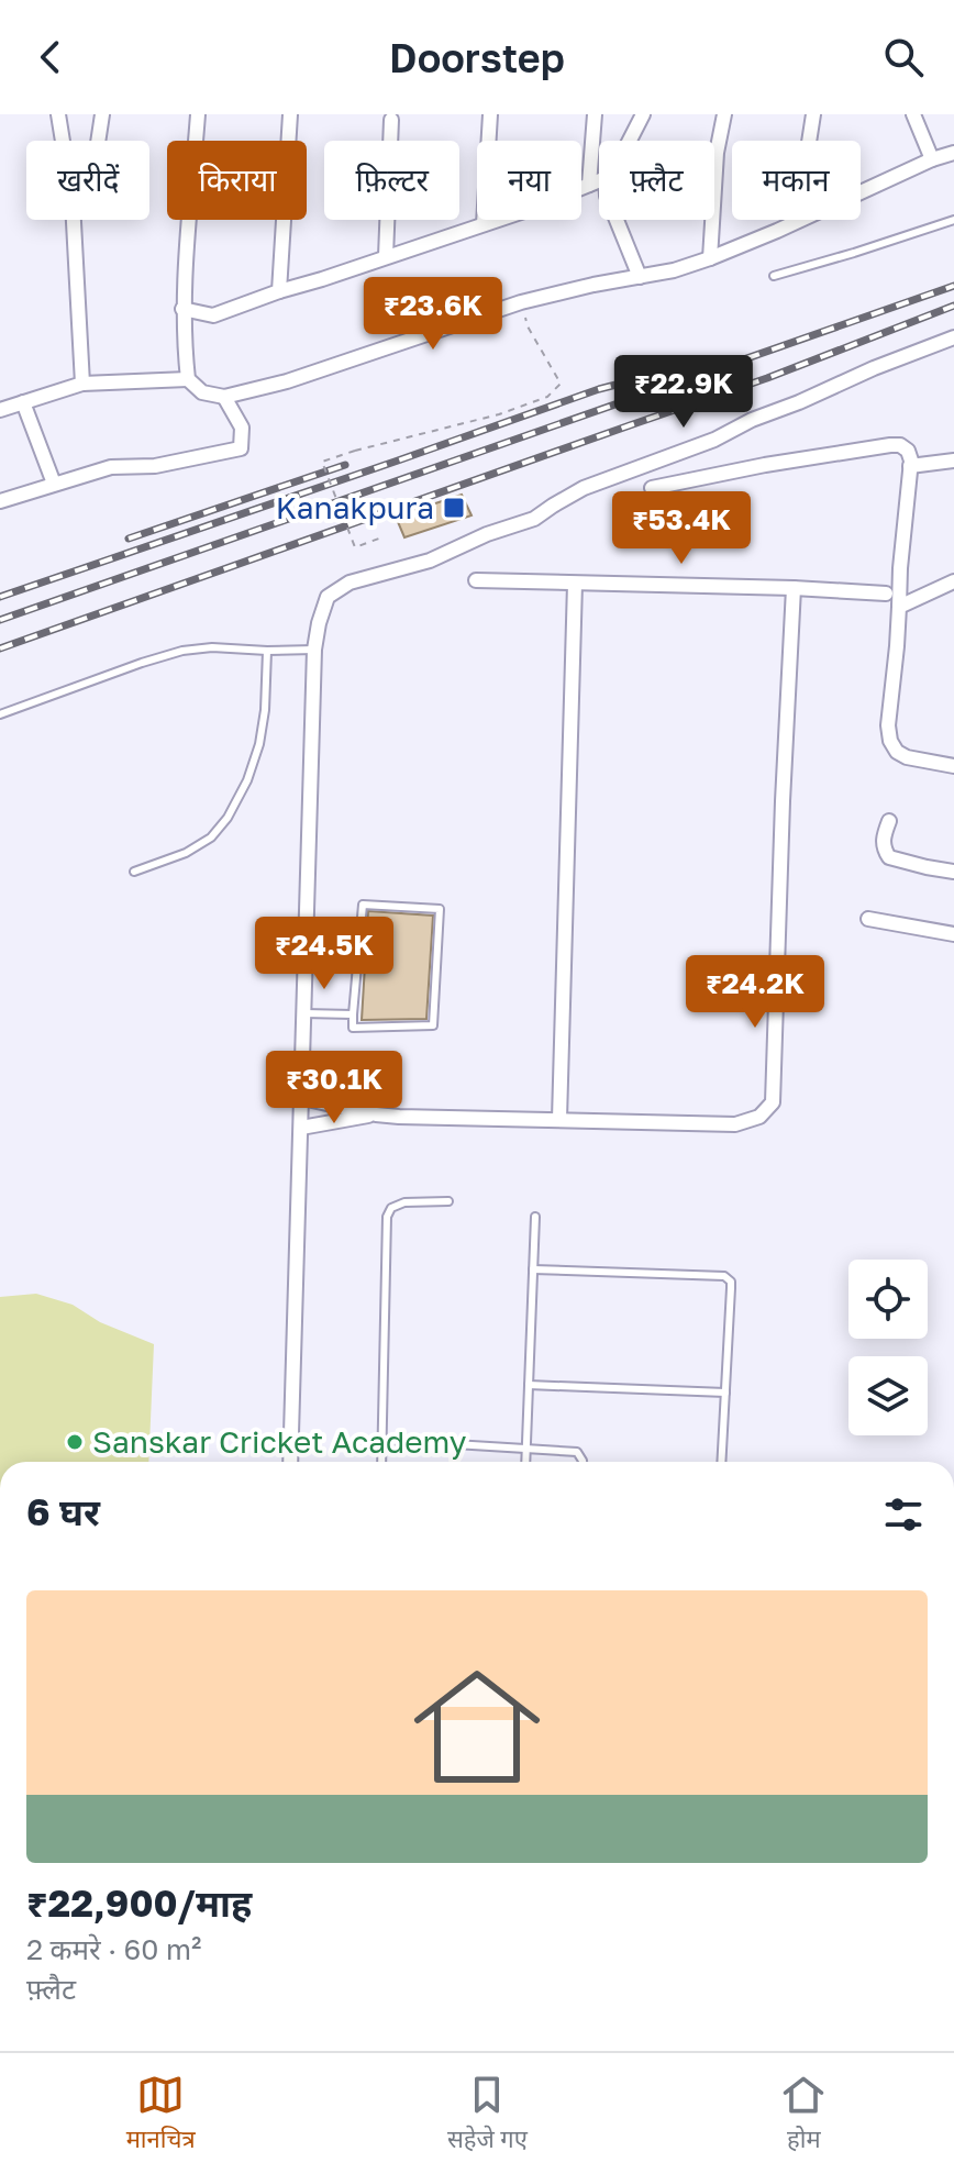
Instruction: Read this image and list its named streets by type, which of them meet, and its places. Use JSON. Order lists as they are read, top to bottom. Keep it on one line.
{"places":{"transit":["Kanakpura"],"other":["Sanskar Cricket Academy"]},"page":{"header":"Doorstep","chip":["खरीदें","किराया","फ़िल्टर","नया","फ़्लैट","मकान"],"price":["₹23.6K","₹22.9K","₹53.4K","₹24.5K","₹24.2K","₹30.1K"],"heading":"6 घर","list":[{"name":"₹22,900/माह","note":"2 कमरे · 60 m² · फ़्लैट"}],"tabs":["मानचित्र","सहेजे गए","होम"]}}
